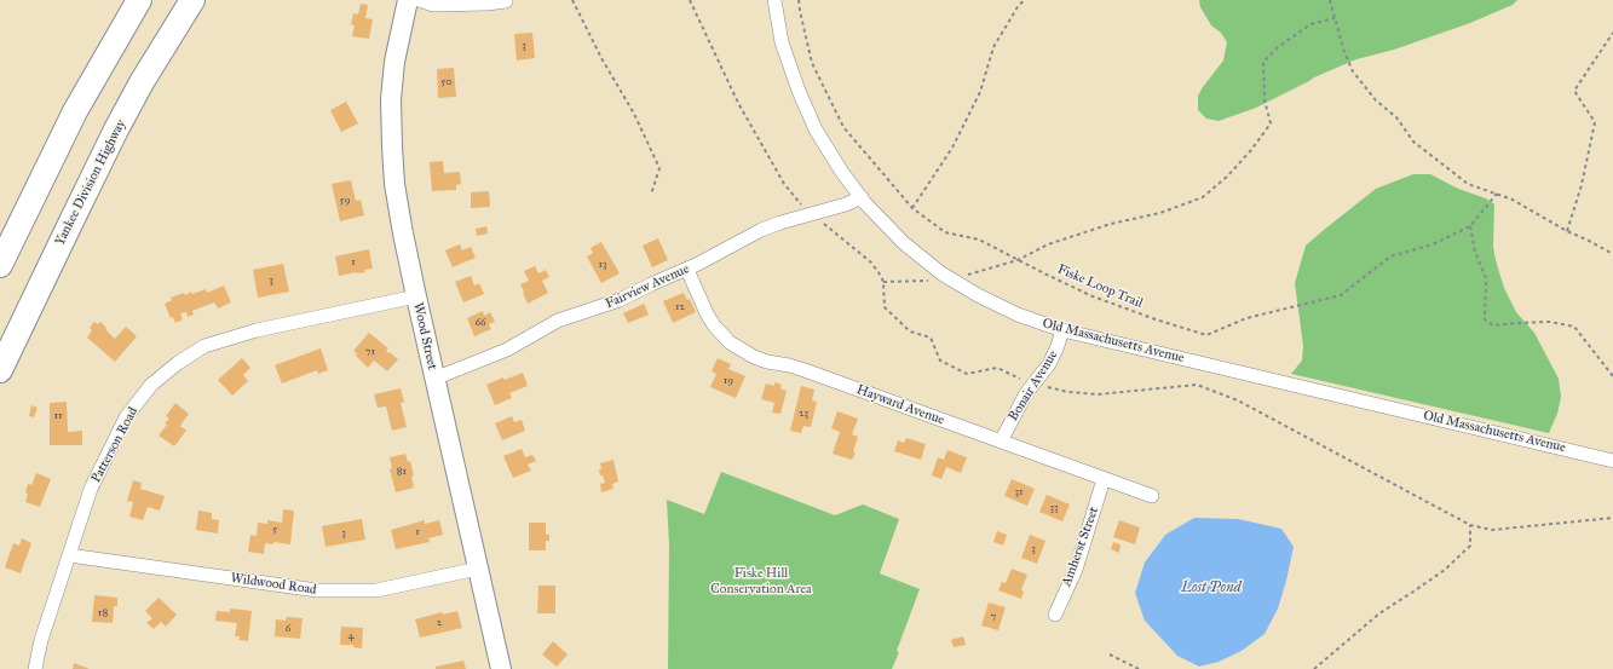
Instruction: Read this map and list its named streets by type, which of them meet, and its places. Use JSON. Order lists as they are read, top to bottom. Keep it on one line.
{"streets":{"highway":["Yankee Division Highway"],"street":["Fairview Avenue","Wood Street","Old Massachusetts Avenue","Bonair Avenue","Hayward Avenue","Patterson Road","Amherst Street","Wildwood Road"],"path":["Fiske Loop Trail"]},"crossings":[["Fairview Avenue","Wood Street"],["Fairview Avenue","Old Massachusetts Avenue"],["Fairview Avenue","Hayward Avenue"],["Wood Street","Patterson Road"],["Wood Street","Wildwood Road"],["Old Massachusetts Avenue","Bonair Avenue"],["Bonair Avenue","Hayward Avenue"],["Hayward Avenue","Amherst Street"],["Patterson Road","Wildwood Road"]],"water":["Lost Pond"],"parks":["Fiske Hill Conservation Area"],"house_numbers":["3","50","59","1","13","3","12","66","71","19","23","11","81","31","33","5","1","3","3","18","7","2","6","4"]}
